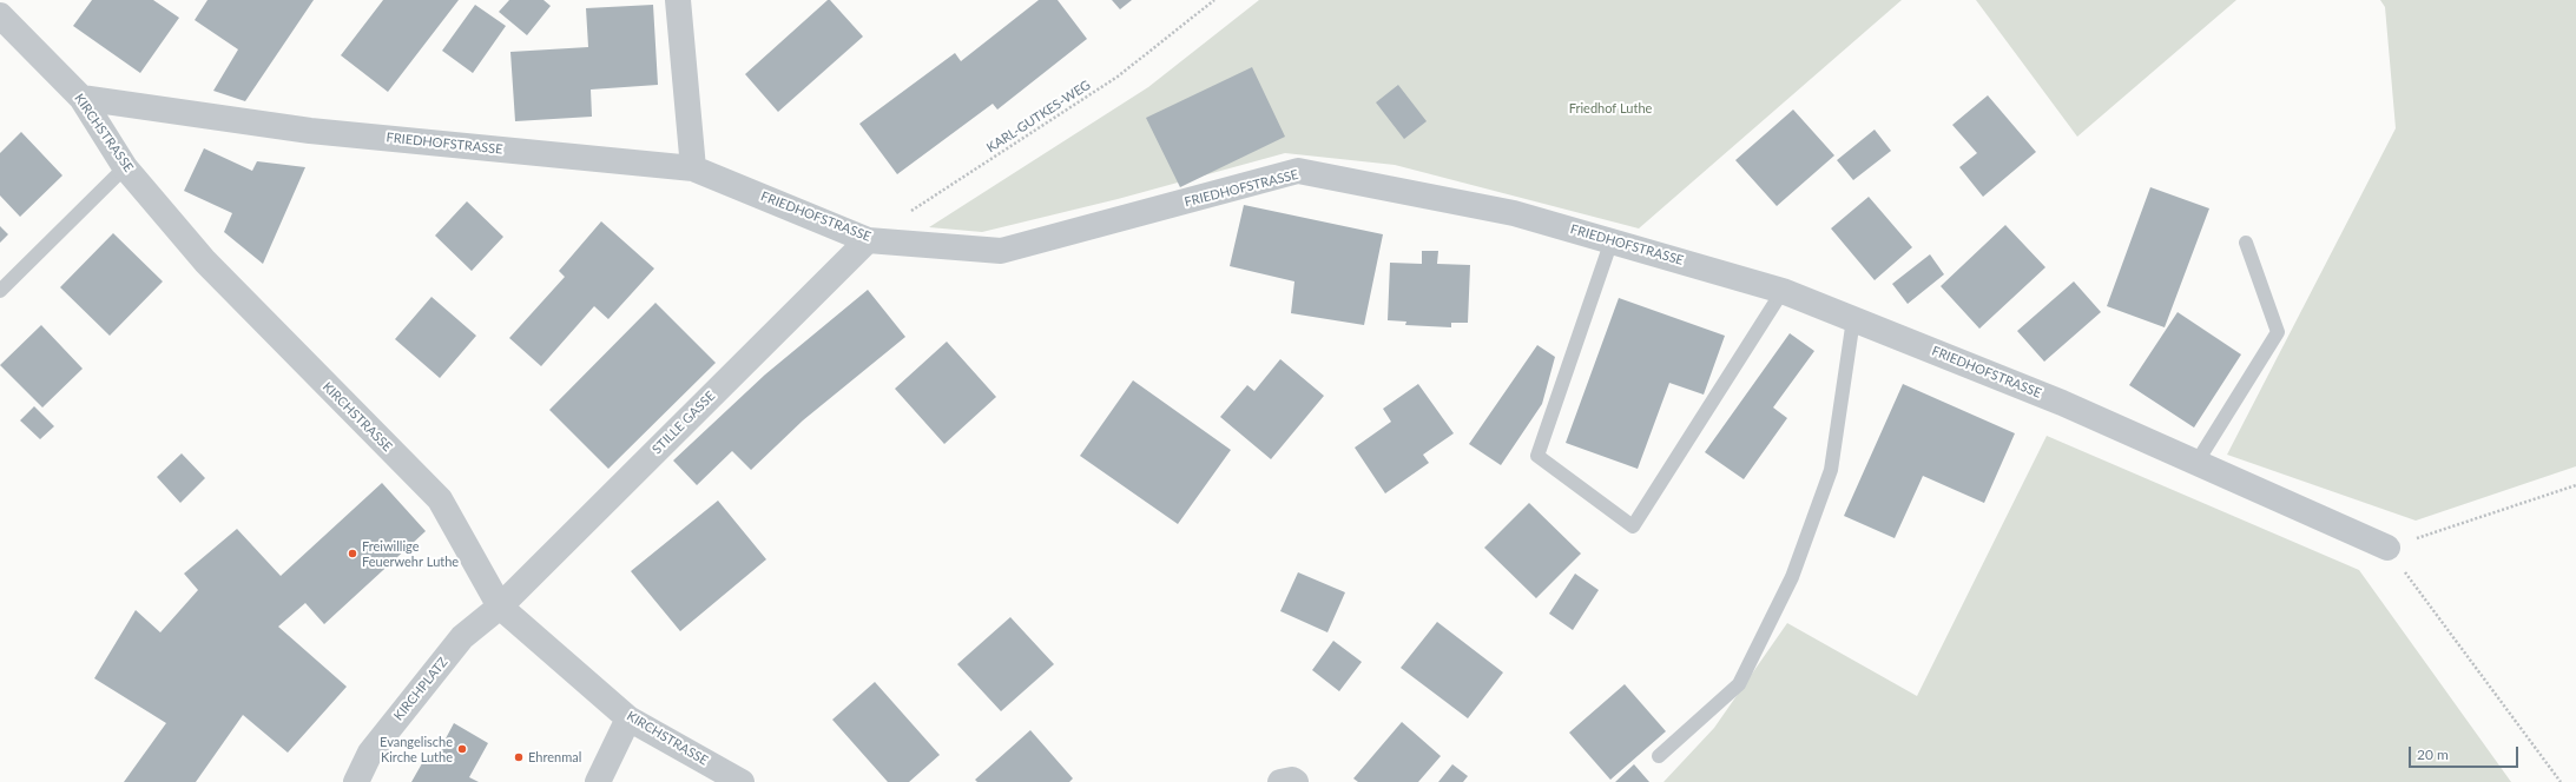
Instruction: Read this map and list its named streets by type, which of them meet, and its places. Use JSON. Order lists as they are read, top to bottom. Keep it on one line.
{"streets":{"street":["KIRCHSTRASSE","FRIEDHOFSTRASSE","STILLE GASSE","KIRCHPLATZ"],"path":["KARL-GUTKES-WEG"]},"crossings":[["KARL-GUTKES-WEG","FRIEDHOFSTRASSE"],["KARL-GUTKES-WEG","STILLE GASSE"],["KIRCHSTRASSE","FRIEDHOFSTRASSE"],["KIRCHSTRASSE","STILLE GASSE"],["KIRCHSTRASSE","KIRCHPLATZ"],["FRIEDHOFSTRASSE","STILLE GASSE"],["STILLE GASSE","KIRCHPLATZ"]],"parks":["Friedhof Luthe"],"places":["Freiwillige Feuerwehr Luthe","Evangelische Kirche Luthe","Ehrenmal"],"scale_bar":"20 m"}
